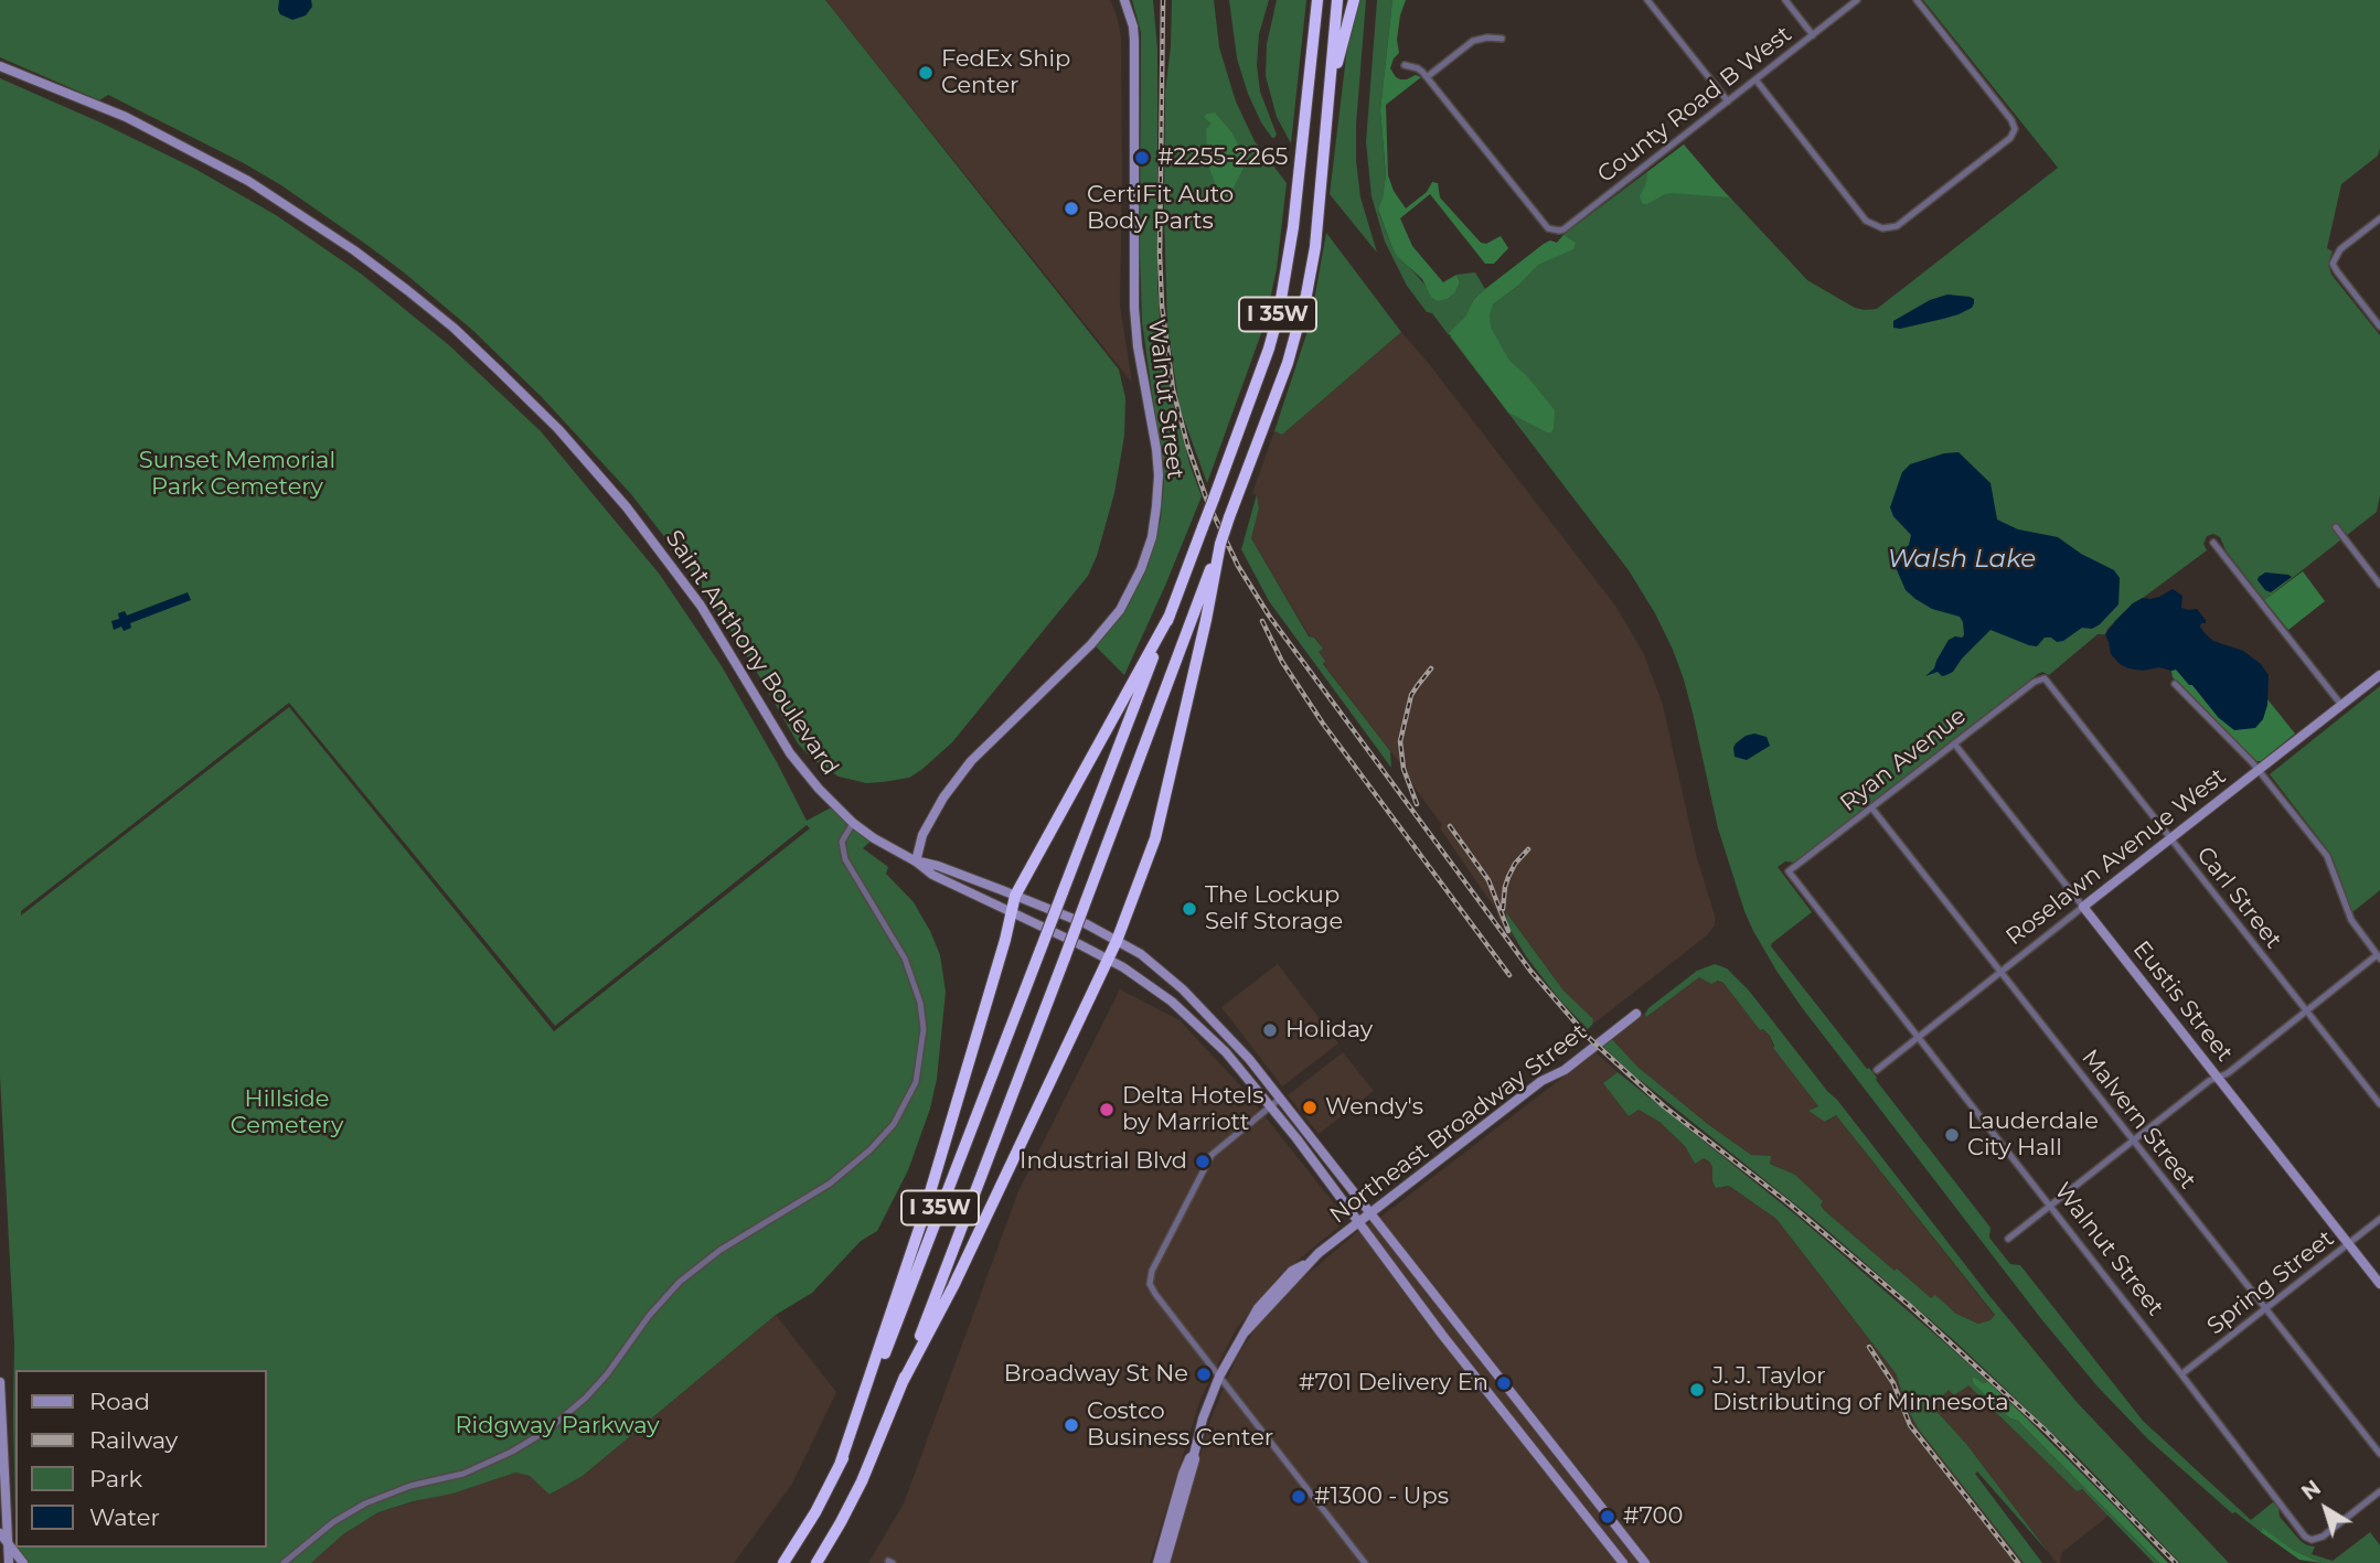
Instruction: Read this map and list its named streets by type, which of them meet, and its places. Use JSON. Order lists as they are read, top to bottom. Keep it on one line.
{"streets":{"highway":["I 35W"],"street":["County Road B West","Walnut Street","Saint Anthony Boulevard","Ryan Avenue","Roselawn Avenue West","Carl Street","Eustis Street","Malvern Street","Northeast Broadway Street","Spring Street"]},"crossings":[["Walnut Street","Saint Anthony Boulevard"],["Walnut Street","Ryan Avenue"],["Walnut Street","Roselawn Avenue West"],["Walnut Street","Spring Street"],["Saint Anthony Boulevard","Northeast Broadway Street"],["Ryan Avenue","Carl Street"],["Ryan Avenue","Eustis Street"],["Ryan Avenue","Malvern Street"],["Roselawn Avenue West","Carl Street"],["Roselawn Avenue West","Eustis Street"],["Roselawn Avenue West","Malvern Street"],["Eustis Street","Spring Street"],["Malvern Street","Spring Street"]],"water":["Walsh Lake"],"parks":["Sunset Memorial Park Cemetery","Hillside Cemetery","Ridgway Parkway"],"places":["FedEx Ship Center","#2255-2265","CertiFit Auto Body Parts","The Lockup Self Storage","Holiday","Wendy's","Delta Hotels by Marriott","Lauderdale City Hall","Industrial Blvd","Broadway St Ne","#701 Delivery En","J. J. Taylor Distributing of Minnesota","Costco Business Center","#1300 - Ups","#700"],"legend":["Road","Railway","Park","Water"],"north":"top left"}
